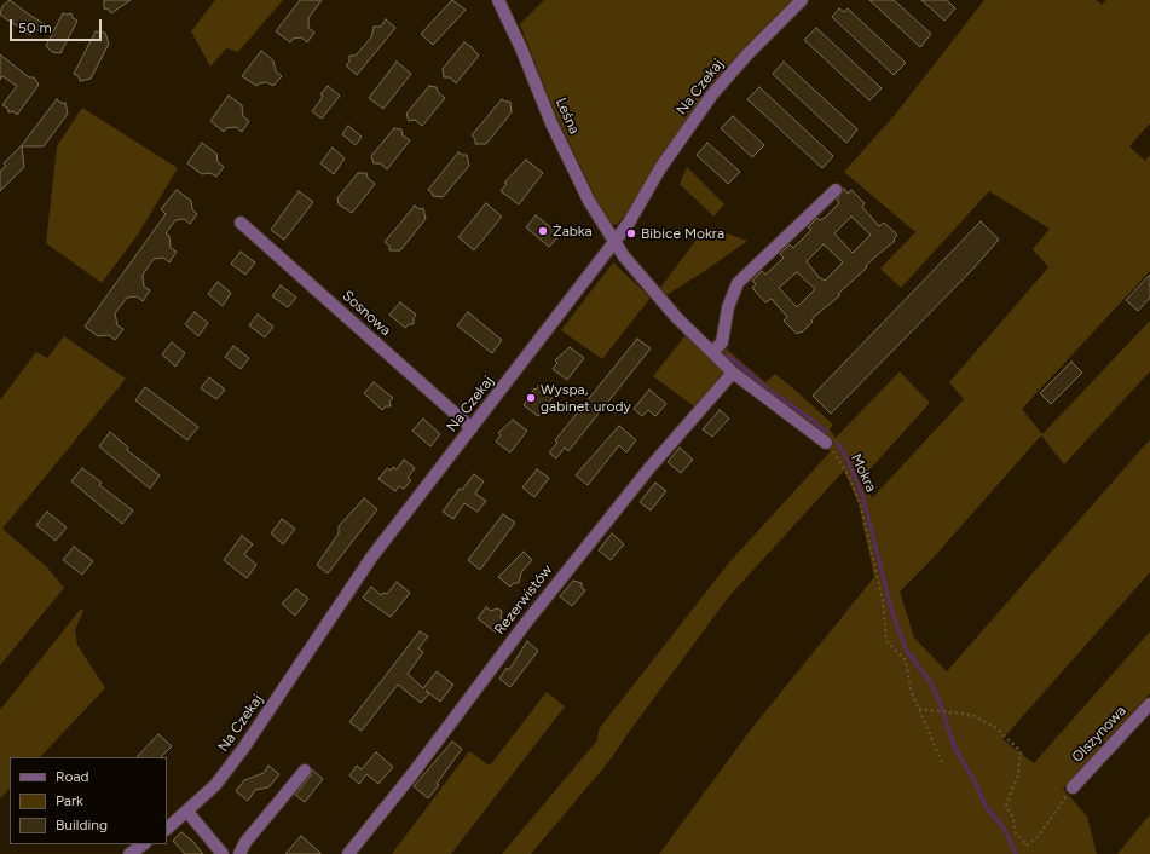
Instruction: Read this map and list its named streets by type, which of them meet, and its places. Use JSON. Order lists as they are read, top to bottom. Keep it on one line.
{"streets":{"street":["Na Czekaj","Leśna","Sosnowa","Rezerwistów","Olszynowa"],"path":["Mokra"]},"crossings":[["Na Czekaj","Leśna"],["Na Czekaj","Sosnowa"]],"places":["Żabka","Bibice Mokra","Wyspa, gabinet urody"],"legend":["Road","Park","Building"],"scale_bar":"50 m"}
